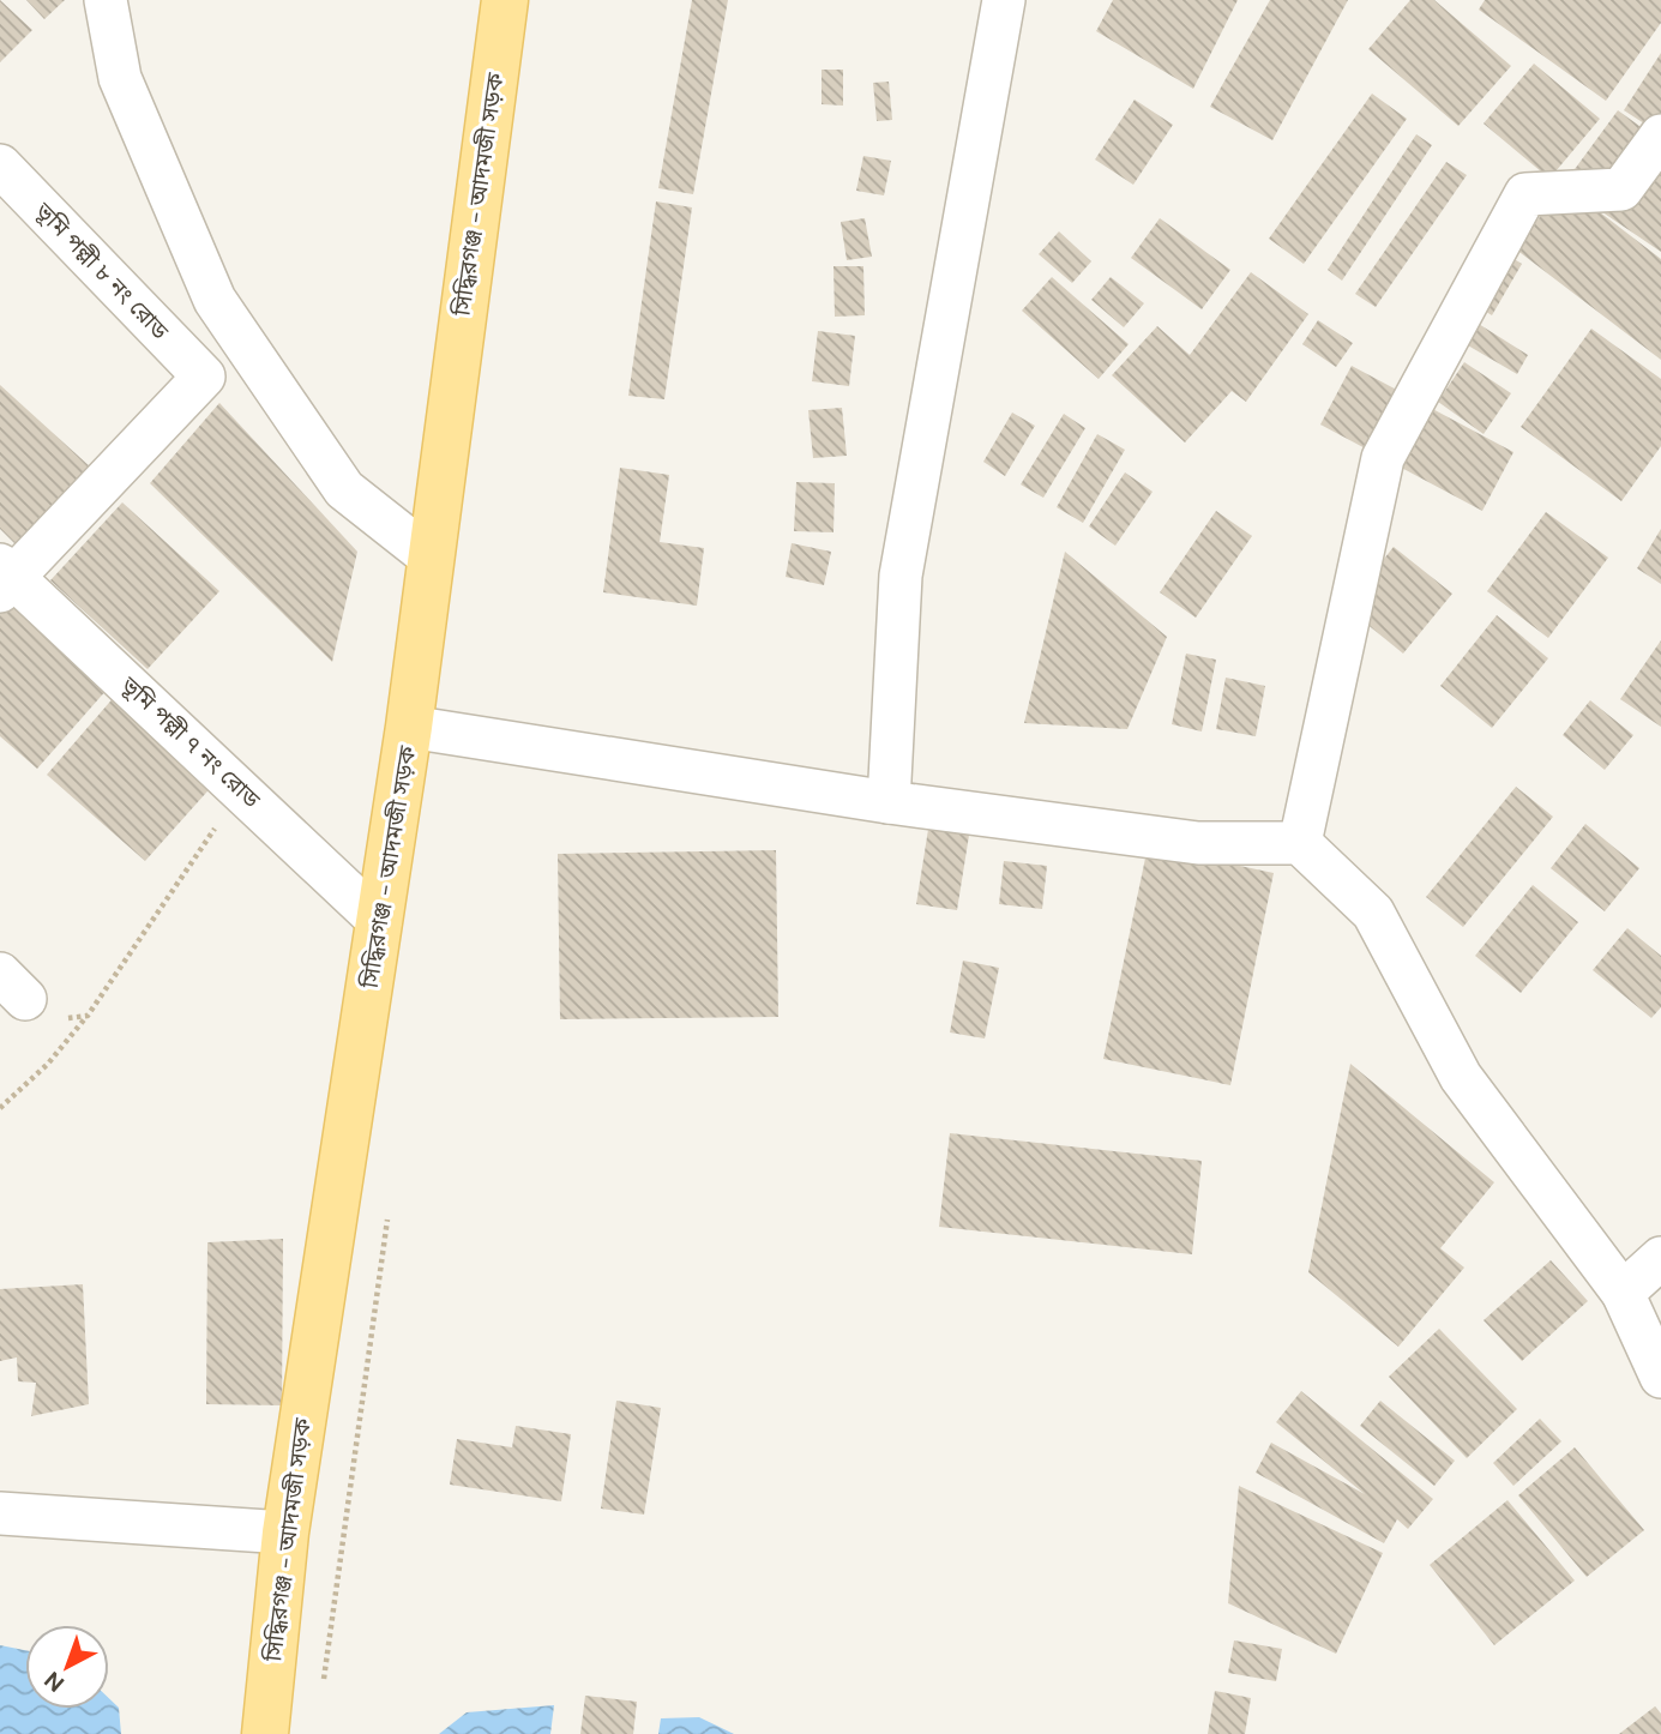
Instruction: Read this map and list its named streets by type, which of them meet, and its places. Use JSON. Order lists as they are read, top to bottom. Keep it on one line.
{"streets":{"main road":["সিদ্ধিরগঞ্জ - আদমজী সড়ক"],"street":["ভূমি পল্লী ৮ নং রোড","ভূমি পল্লী ৭ নং রোড"]},"crossings":[["সিদ্ধিরগঞ্জ - আদমজী সড়ক","ভূমি পল্লী ৭ নং রোড"],["ভূমি পল্লী ৮ নং রোড","ভূমি পল্লী ৭ নং রোড"]],"north":"bottom left"}
